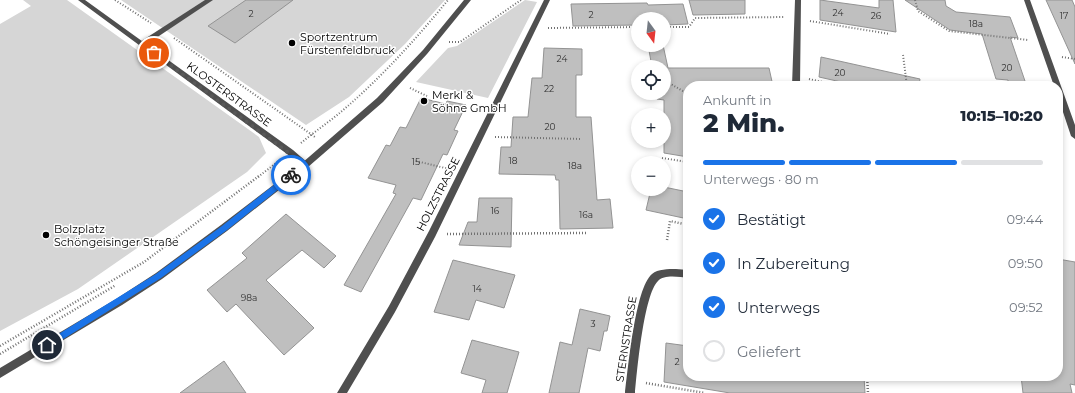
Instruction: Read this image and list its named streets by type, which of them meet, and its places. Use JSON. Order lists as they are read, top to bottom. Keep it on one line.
{"streets":{"street":["KLOSTERSTRASSE","HOLZSTRASSE","STERNSTRASSE"]},"places":["Sportzentrum Fürstenfeldbruck","Merkl & Söhne GmbH","Bolzplatz Schöngeisinger Straße"],"house_numbers":["24","2","2","26","17","18a","24","20","20","22","20","18","15","18a","16","16a","14","98a","3","2"],"north":"bottom","page":{"map_buttons":["+","−"],"heading":["2 Min.","Ankunft in","10:15–10:20"],"bar":"Unterwegs · 80 m","list":[["Bestätigt","09:44"],["In Zubereitung","09:50"],["Unterwegs","09:52"],"Geliefert"]}}
